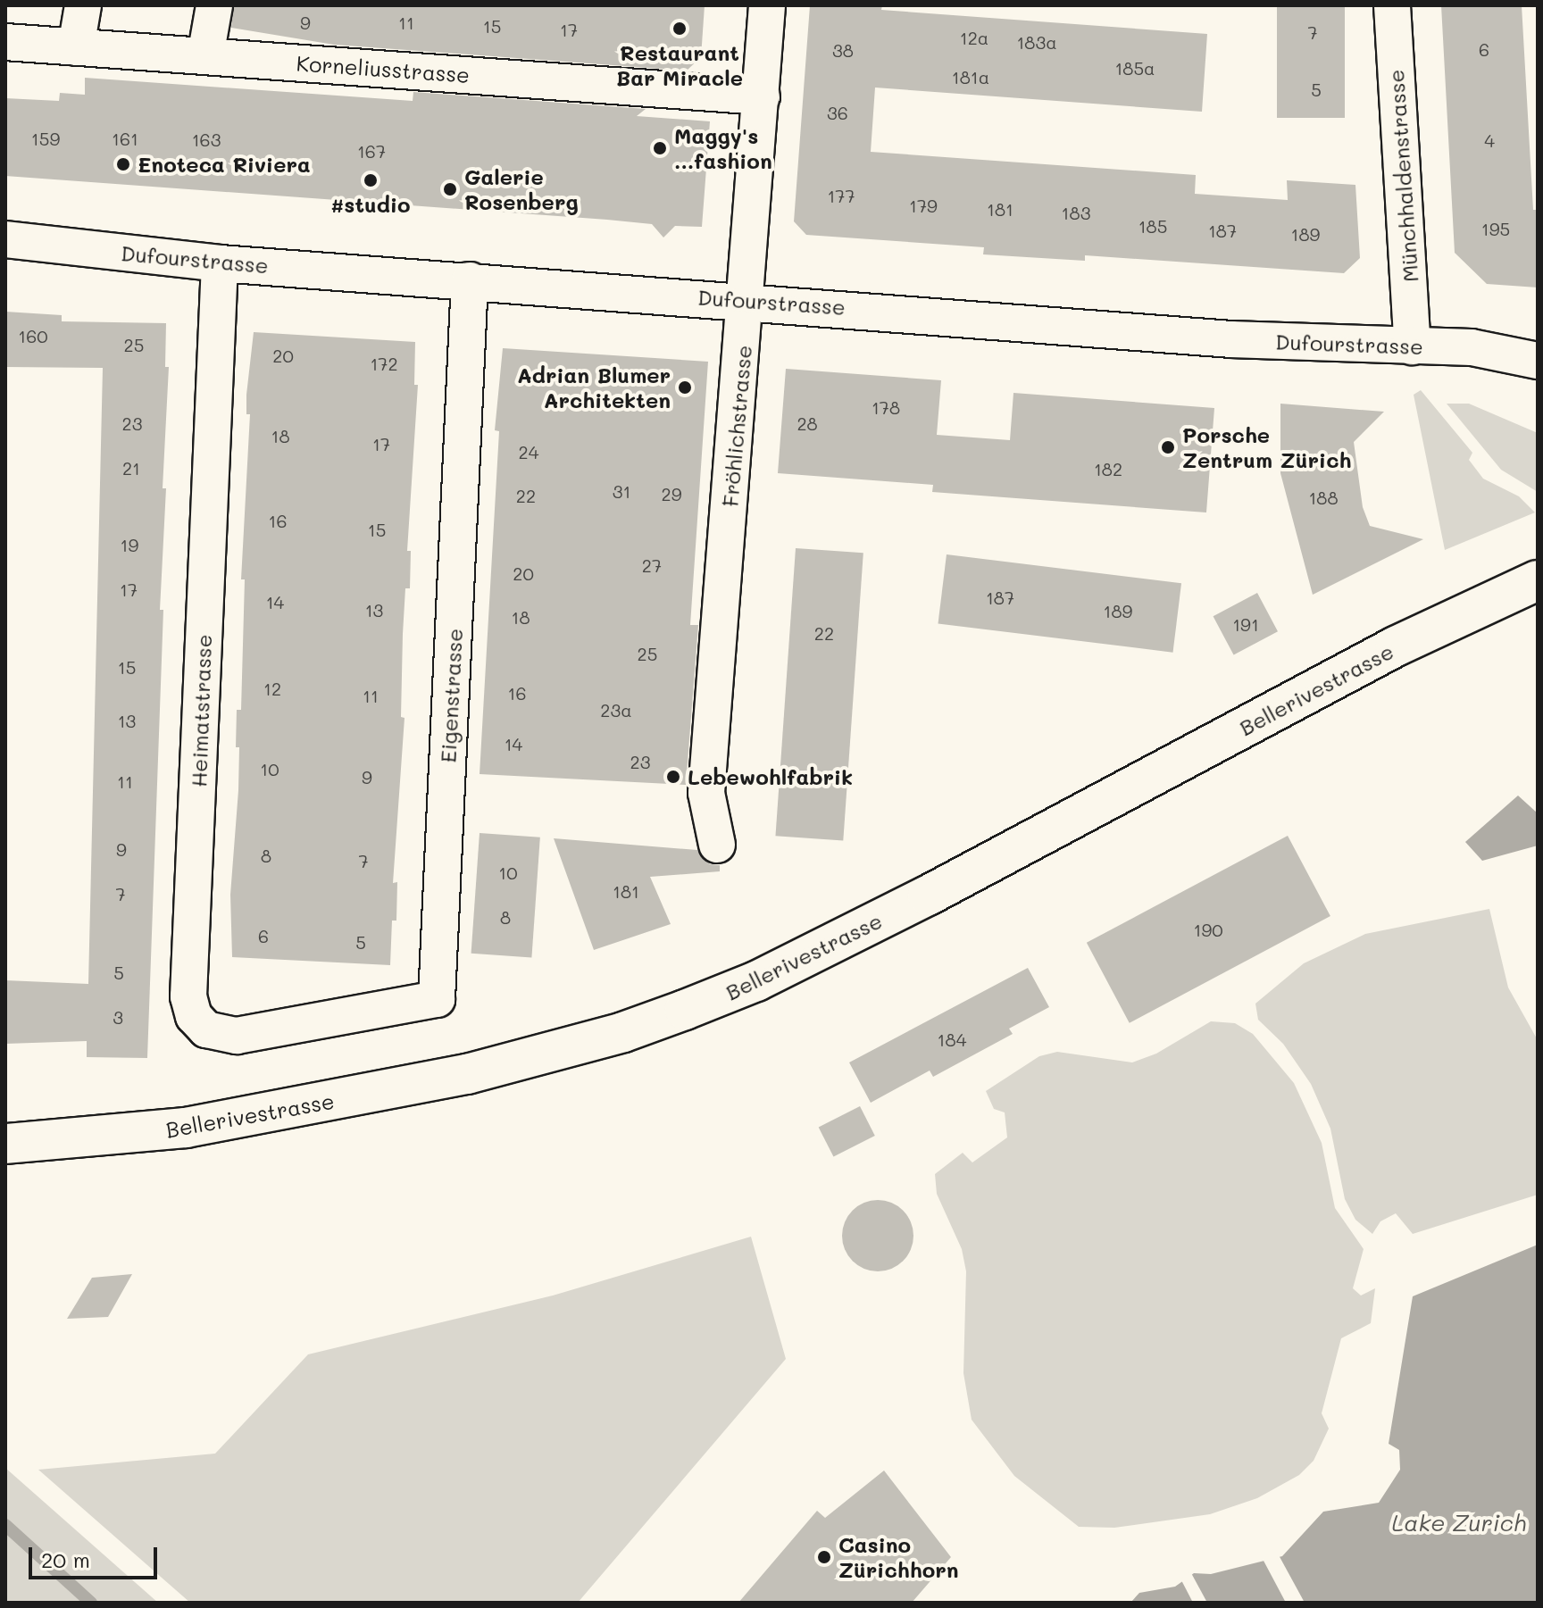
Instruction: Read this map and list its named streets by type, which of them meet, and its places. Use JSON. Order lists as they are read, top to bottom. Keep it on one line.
{"streets":{"main road":["Bellerivestrasse"],"street":["Korneliusstrasse","Münchhaldenstrasse","Dufourstrasse","Fröhlichstrasse","Eigenstrasse","Heimatstrasse"]},"crossings":[["Korneliusstrasse","Fröhlichstrasse"],["Münchhaldenstrasse","Dufourstrasse"],["Dufourstrasse","Fröhlichstrasse"],["Dufourstrasse","Eigenstrasse"],["Dufourstrasse","Heimatstrasse"],["Eigenstrasse","Heimatstrasse"]],"water":["Lake Zurich"],"places":["Restaurant Bar Miracle","Maggy's ...fashion","Enoteca Riviera","#studio","Galerie Rosenberg","Adrian Blumer Architekten","Porsche Zentrum Zürich","Lebewohlfabrik","Casino Zürichhorn"],"house_numbers":["9","11","15","17","7","12a","183a","6","38","185a","181a","5","36","159","161","163","4","167","177","179","181","183","185","195","187","189","160","25","20","172","178","23","28","18","17","24","21","182","31","29","22","188","16","15","19","27","20","17","187","14","13","189","18","191","22","25","15","12","16","11","23a","13","14","23","10","9","11","9","8","7","10","181","7","8","190","6","5","5","3","184"],"scale_bar":"20 m"}
